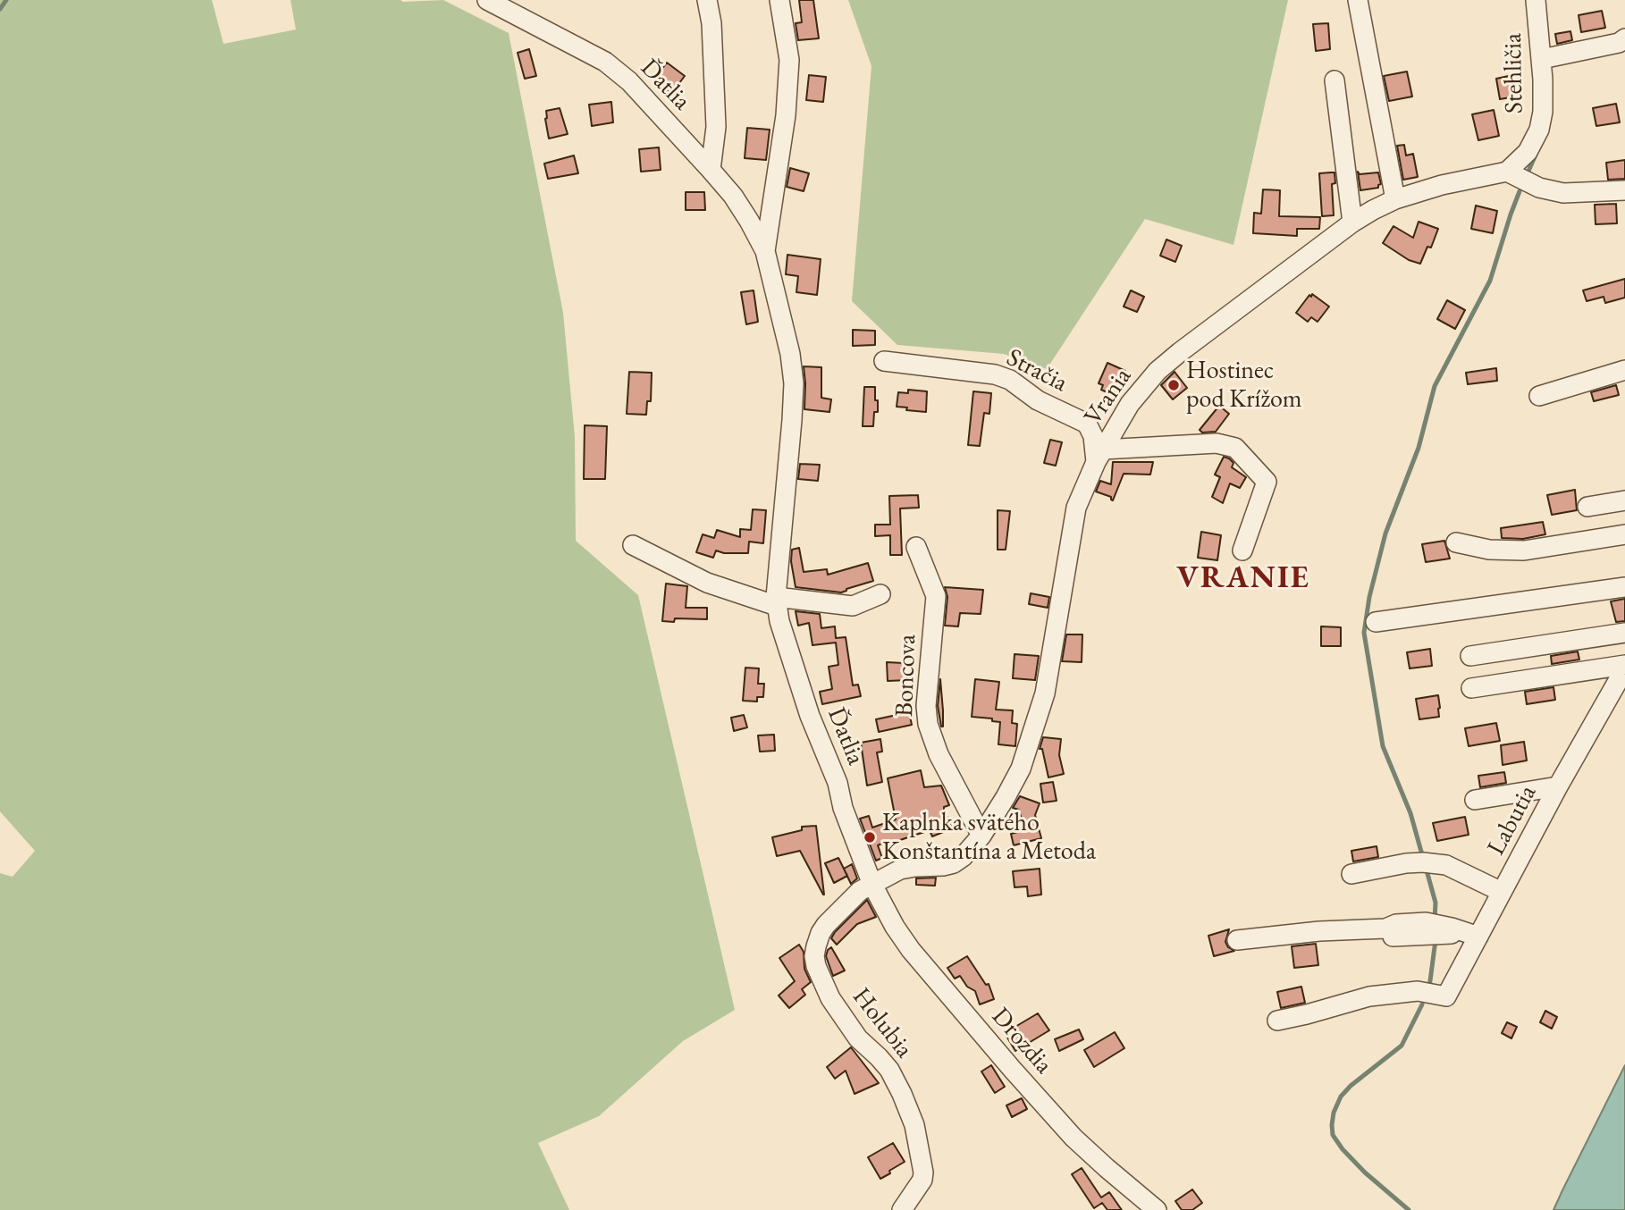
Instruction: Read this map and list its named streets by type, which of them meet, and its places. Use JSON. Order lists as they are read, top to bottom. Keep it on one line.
{"streets":{"street":["Stehličia","Ďatlia","Stračia","Vrania","Boncova","Labutia","Holubia","Drozdia"]},"crossings":[["Stehličia","Vrania"],["Ďatlia","Vrania"],["Ďatlia","Holubia"],["Ďatlia","Drozdia"],["Stračia","Vrania"],["Vrania","Boncova"],["Vrania","Holubia"],["Vrania","Drozdia"],["Holubia","Drozdia"]],"districts":["VRANIE"],"places":["Hostinec pod Krížom","Kaplnka svätého Konštantína a Metoda"]}
